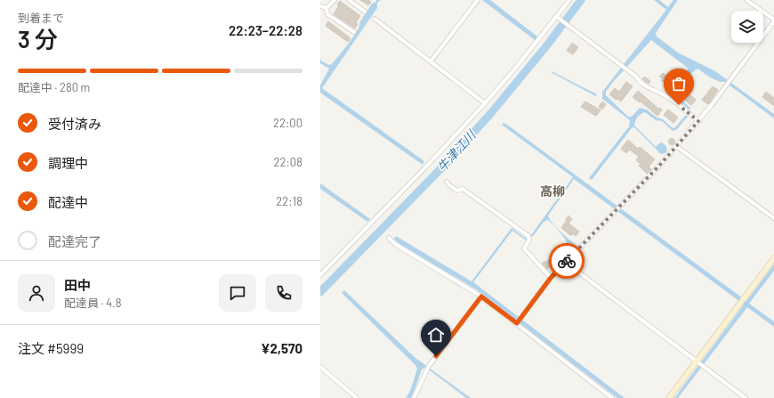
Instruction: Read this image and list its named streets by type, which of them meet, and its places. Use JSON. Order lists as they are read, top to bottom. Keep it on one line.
{"districts":["高柳"],"water":["牛津江川"],"page":{"heading":["3 分","到着まで","22:23–22:28"],"panel":["田中","配達員 · 4.8","注文 #5999","¥2,570"],"bar":"配達中 · 280 m","list":[["受付済み","22:00"],["調理中","22:08"],["配達中","22:18"],"配達完了"]}}
